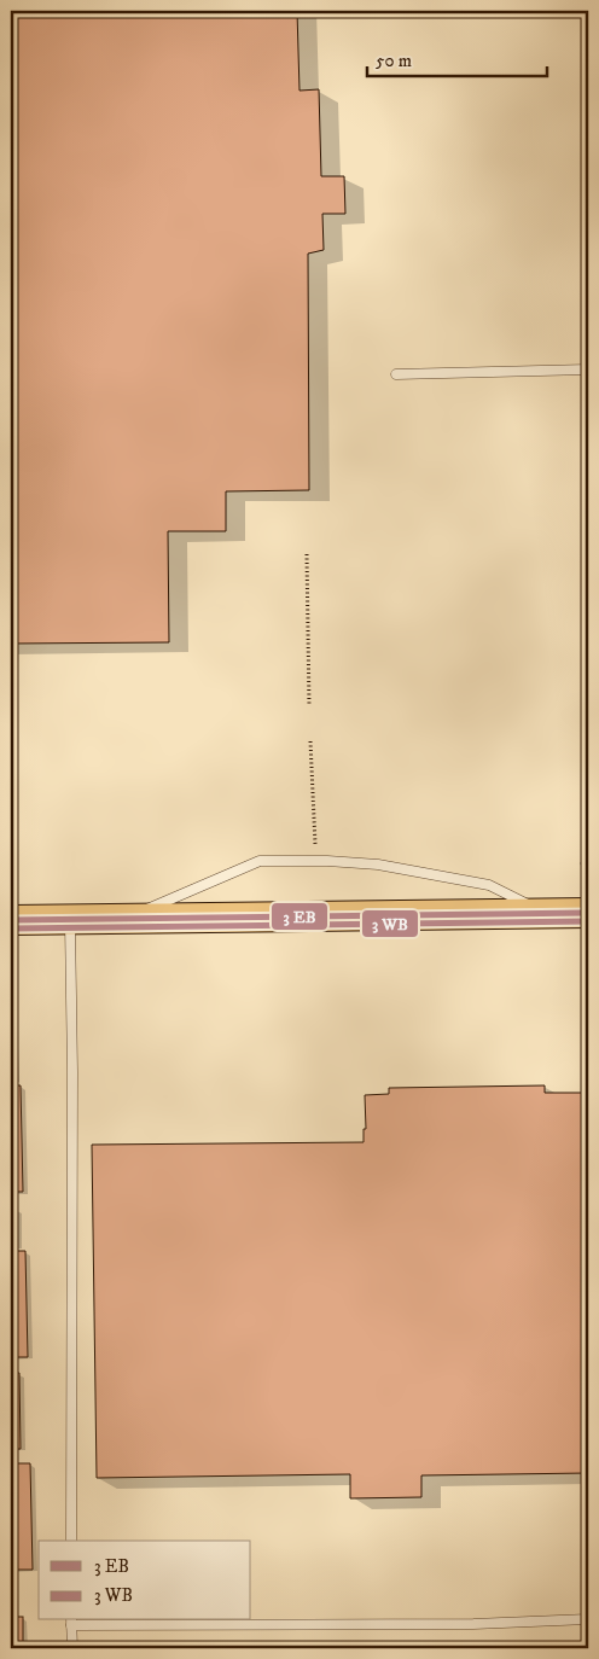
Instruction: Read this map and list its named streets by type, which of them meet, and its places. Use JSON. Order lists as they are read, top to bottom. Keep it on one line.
{"legend":["3 EB","3 WB"],"scale_bar":"50 m"}
